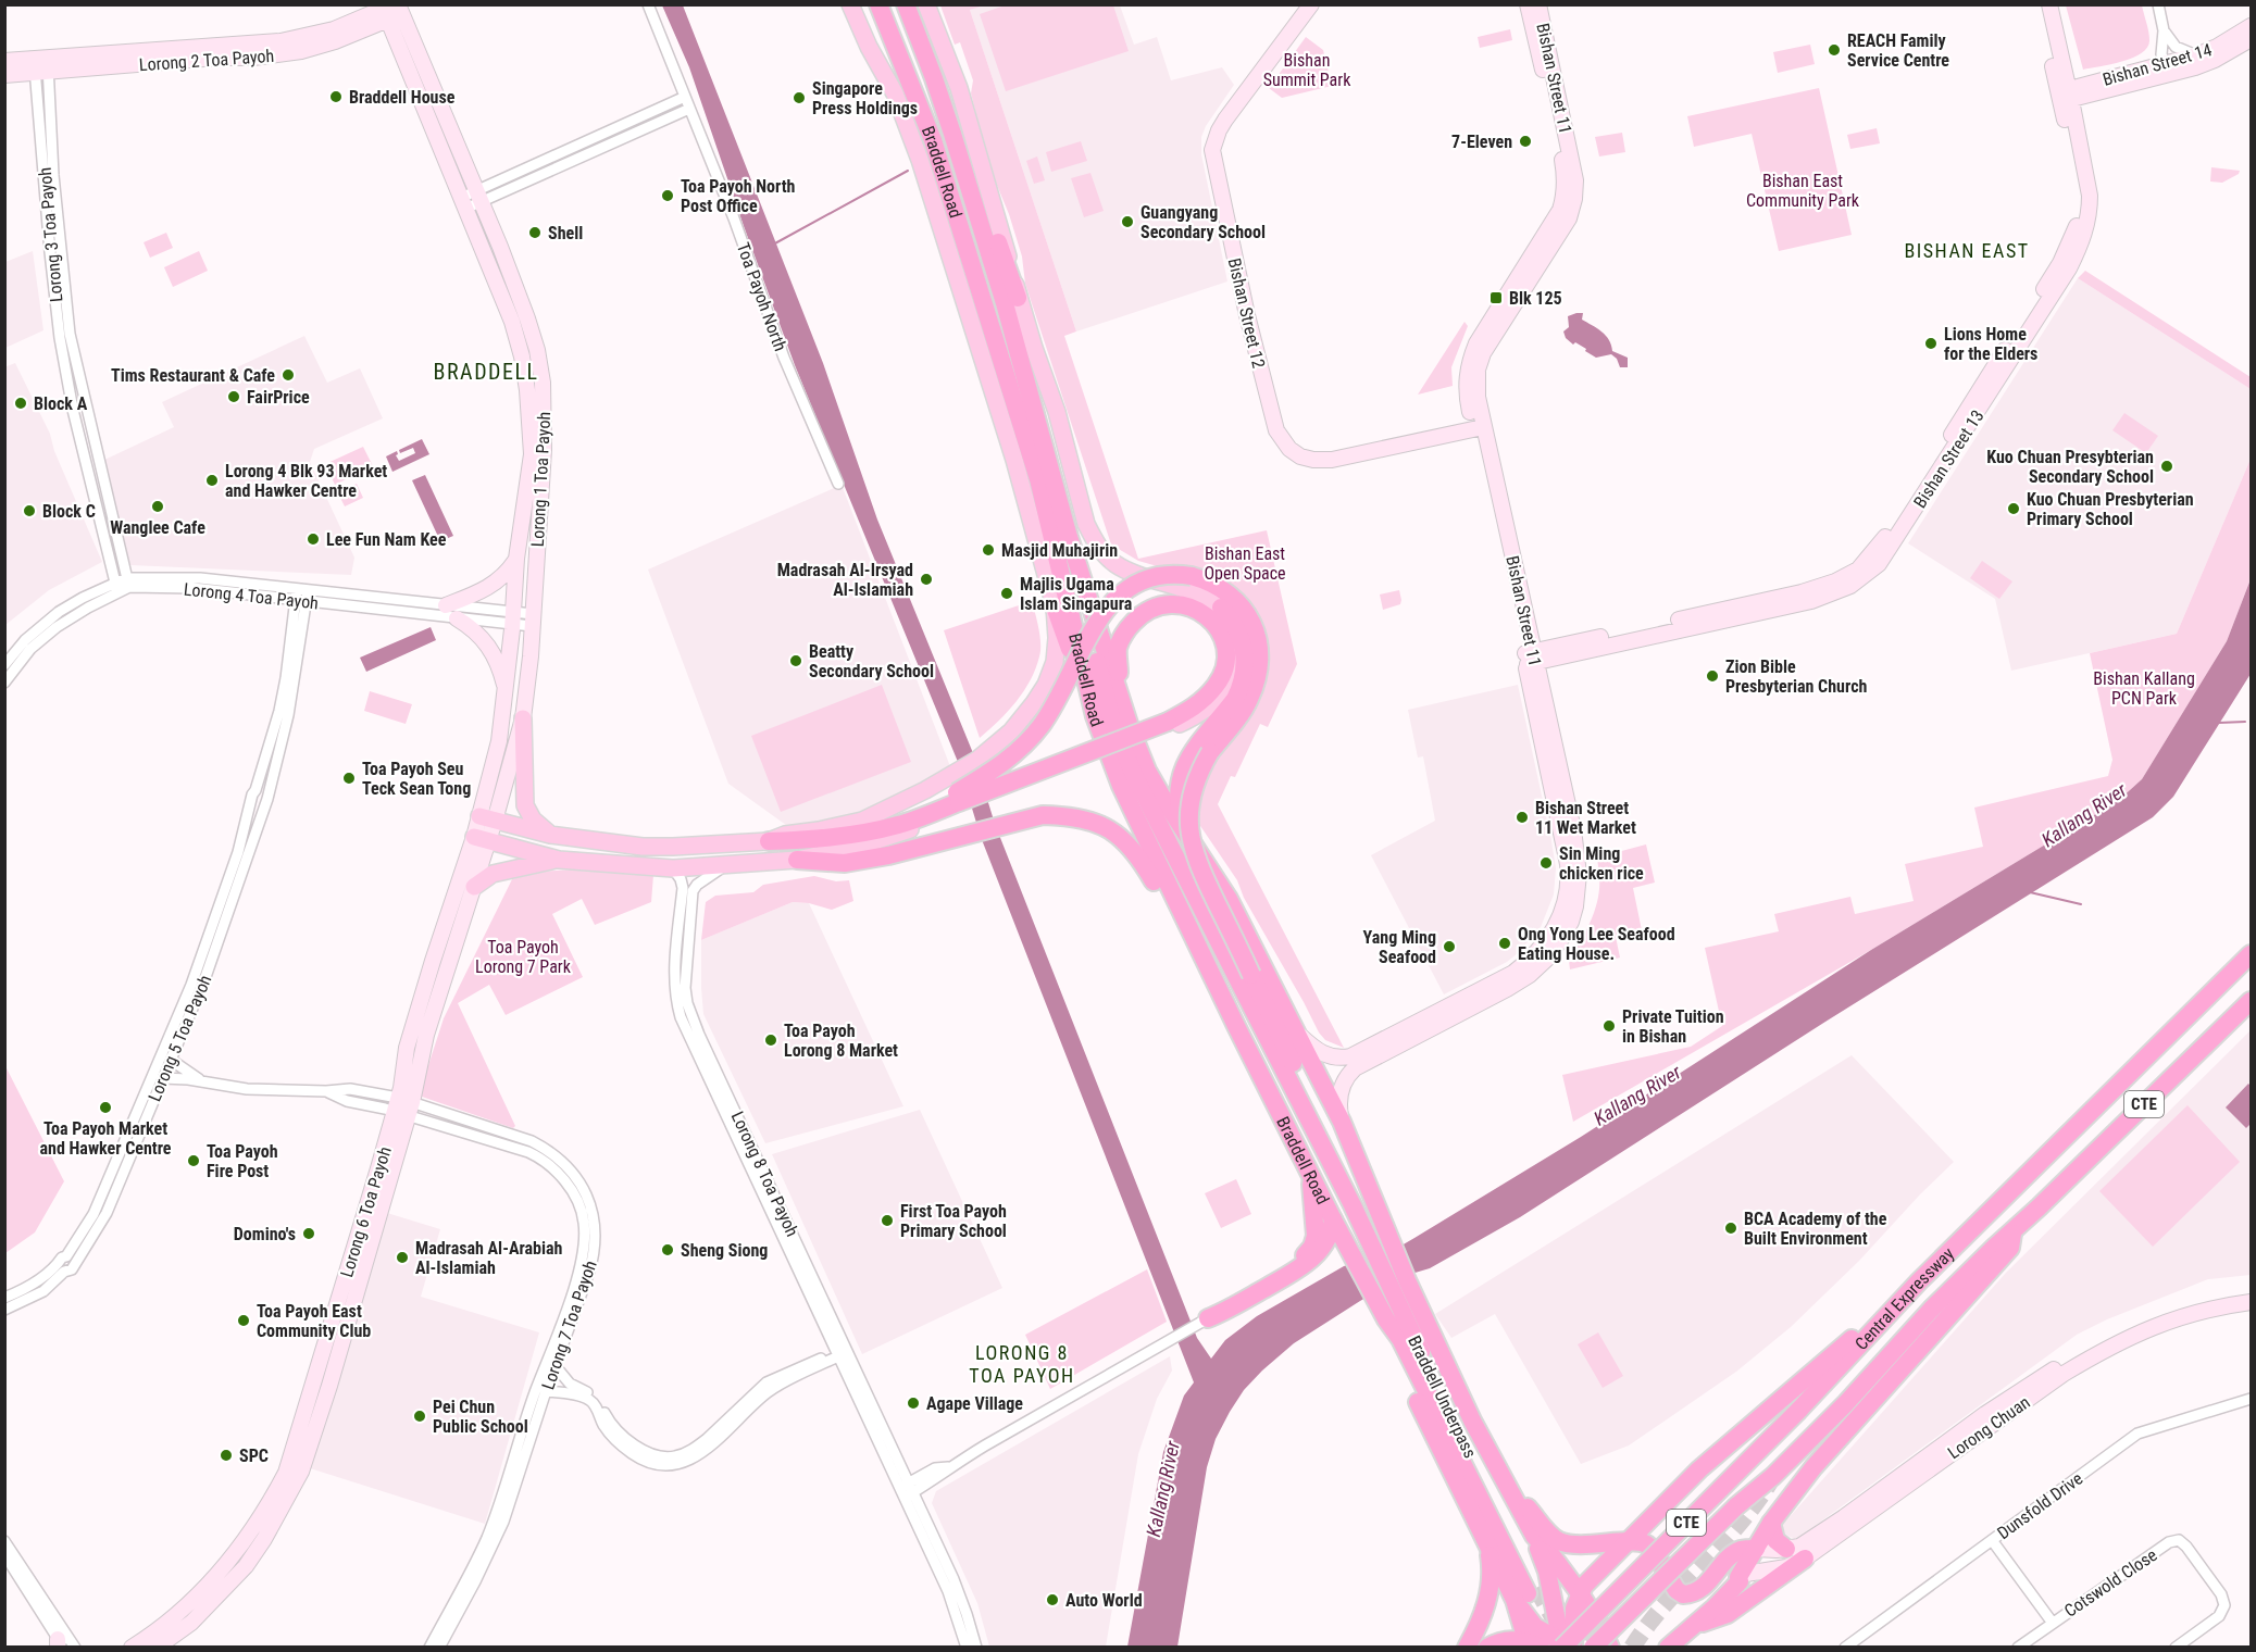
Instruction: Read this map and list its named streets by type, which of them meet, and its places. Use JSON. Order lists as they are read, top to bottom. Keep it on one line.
{"streets":{"highway":["Braddell Road","CTE","Central Expressway","Braddell Underpass"],"main road":["Lorong 2 Toa Payoh","Bishan Street 14","Bishan Street 11","Bishan Street 12","Bishan Street 13","Lorong 1 Toa Payoh","Lorong 6 Toa Payoh","Lorong Chuan"],"street":["Lorong 3 Toa Payoh","Toa Payoh North","Lorong 4 Toa Payoh","Lorong 5 Toa Payoh","Lorong 8 Toa Payoh","Lorong 7 Toa Payoh","Dunsfold Drive","Cotswold Close"]},"crossings":[["Lorong 2 Toa Payoh","Lorong 3 Toa Payoh"],["Lorong 2 Toa Payoh","Lorong 1 Toa Payoh"],["Bishan Street 14","Bishan Street 13"],["Bishan Street 11","Bishan Street 12"],["Bishan Street 11","Bishan Street 13"],["Braddell Road","Braddell Underpass"],["Lorong 3 Toa Payoh","Lorong 4 Toa Payoh"],["Lorong 1 Toa Payoh","Lorong 4 Toa Payoh"],["Lorong 1 Toa Payoh","Lorong 6 Toa Payoh"],["Lorong 4 Toa Payoh","Lorong 5 Toa Payoh"],["Lorong 5 Toa Payoh","Lorong 7 Toa Payoh"],["Lorong 6 Toa Payoh","Lorong 7 Toa Payoh"],["Dunsfold Drive","Cotswold Close"]],"districts":["BISHAN EAST","BRADDELL","LORONG 8 TOA PAYOH"],"water":["Kallang River"],"parks":["Bishan Summit Park","Bishan East Community Park","Bishan East Open Space","Bishan Kallang PCN Park","Toa Payoh Lorong 7 Park"],"places":{"other":["REACH Family Service Centre","Braddell House","Singapore Press Holdings","7-Eleven","Toa Payoh North Post Office","Guangyang Secondary School","Shell","Lions Home for the Elders","Tims Restaurant & Cafe","FairPrice","Block A","Kuo Chuan Presybterian Secondary School","Lorong 4 Blk 93 Market and Hawker Centre","Wanglee Cafe","Kuo Chuan Presbyterian Primary School","Block C","Lee Fun Nam Kee","Masjid Muhajirin","Madrasah Al-Irsyad Al-Islamiah","Majlis Ugama Islam Singapura","Beatty Secondary School","Zion Bible Presbyterian Church","Toa Payoh Seu Teck Sean Tong","Bishan Street 11 Wet Market","Sin Ming chicken rice","Ong Yong Lee Seafood Eating House.","Yang Ming Seafood","Private Tuition in Bishan","Toa Payoh Lorong 8 Market","Toa Payoh Market and Hawker Centre","Toa Payoh Fire Post","First Toa Payoh Primary School","BCA Academy of the Built Environment","Domino's","Sheng Siong","Madrasah Al-Arabiah Al-Islamiah","Toa Payoh East Community Club","Agape Village","Pei Chun Public School","SPC","Auto World"],"transit":["Blk 125"]}}
